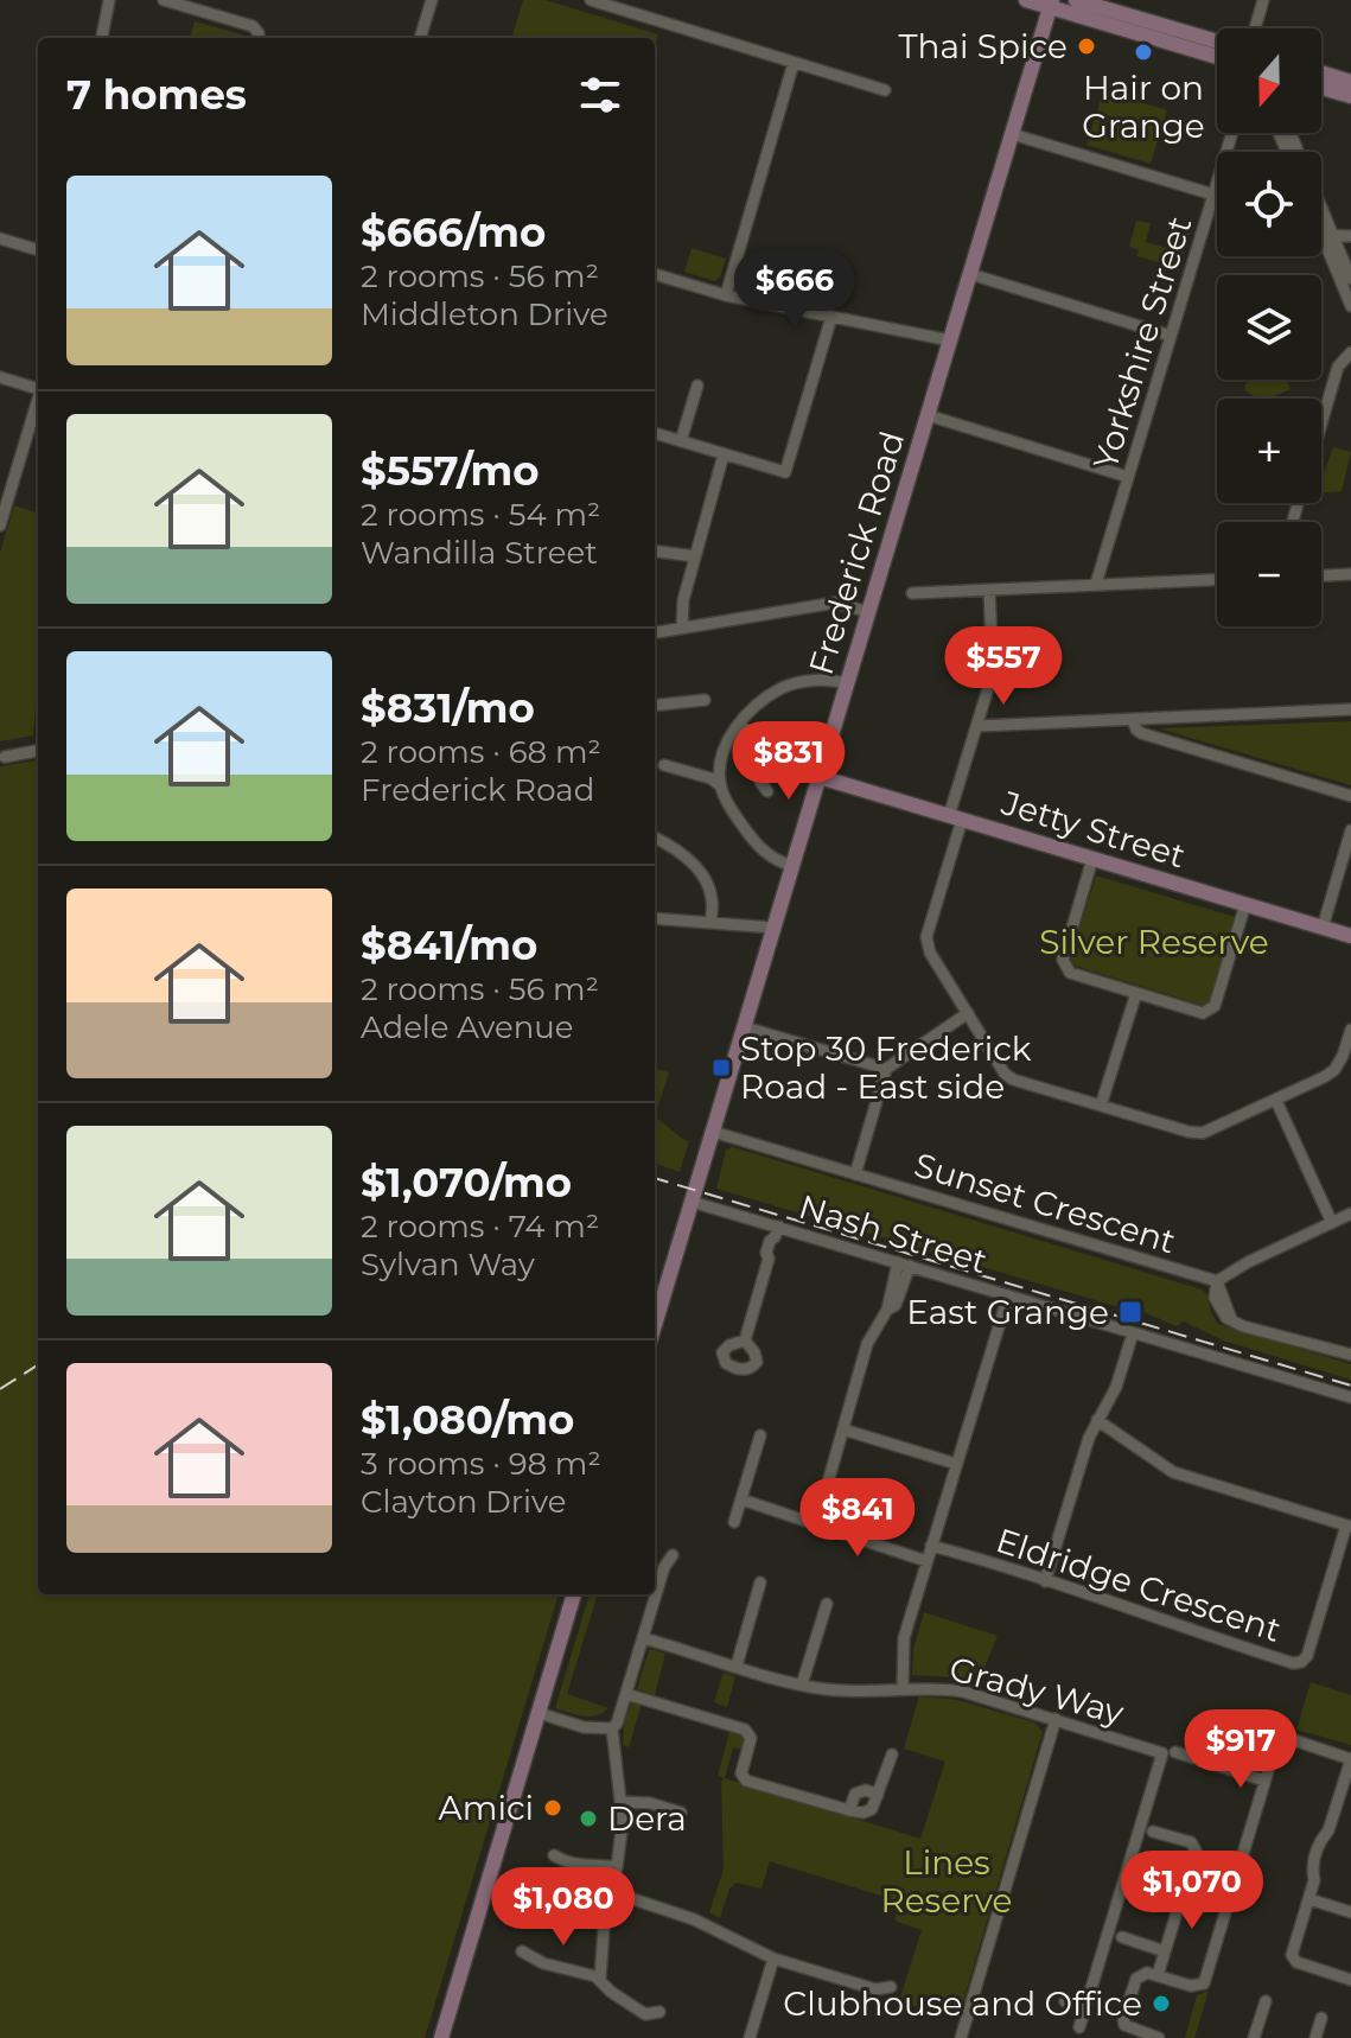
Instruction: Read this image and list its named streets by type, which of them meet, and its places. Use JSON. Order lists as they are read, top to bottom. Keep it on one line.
{"streets":{"main road":["Frederick Road","Jetty Street"],"street":["Yorkshire Street","Sunset Crescent","Nash Street","Eldridge Crescent","Grady Way"]},"crossings":[["Frederick Road","Jetty Street"],["Frederick Road","Sunset Crescent"],["Frederick Road","Nash Street"]],"parks":["Silver Reserve","Lines Reserve"],"places":{"other":["Thai Spice","Hair on Grange","Amici","Dera","Clubhouse and Office"],"transit":["Stop 30 Frederick Road - East side","East Grange"]},"north":"bottom","page":{"map_buttons":["+","−"],"heading":"7 homes","list":[{"name":"$666/mo","note":"2 rooms · 56 m² · Middleton Drive"},{"name":"$557/mo","note":"2 rooms · 54 m² · Wandilla Street"},{"name":"$831/mo","note":"2 rooms · 68 m² · Frederick Road"},{"name":"$841/mo","note":"2 rooms · 56 m² · Adele Avenue"},{"name":"$1,070/mo","note":"2 rooms · 74 m² · Sylvan Way"},{"name":"$1,080/mo","note":"3 rooms · 98 m² · Clayton Drive"}],"price":["$666","$557","$831","$841","$917","$1,070","$1,080"]}}
